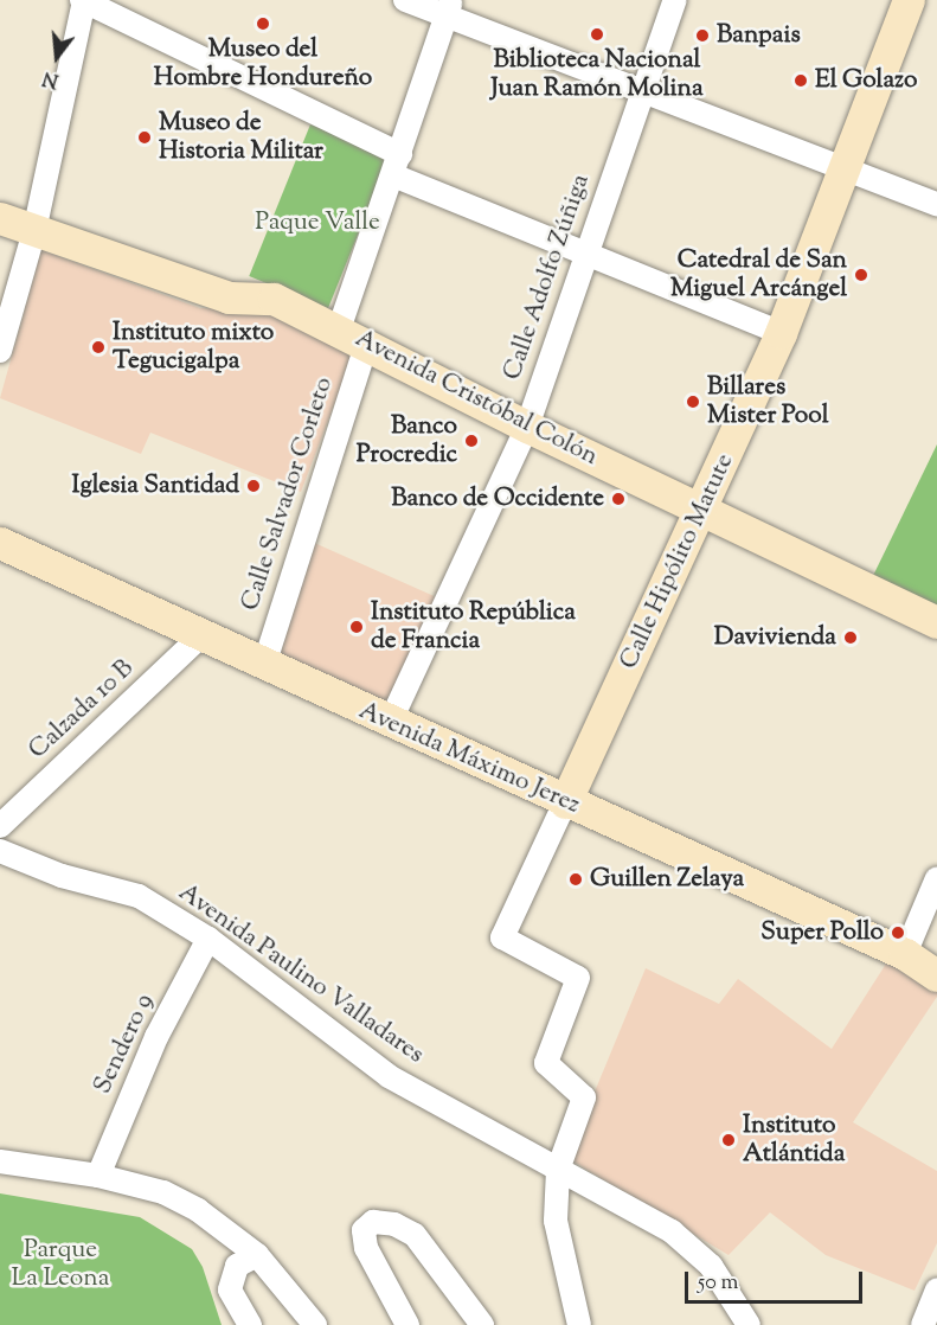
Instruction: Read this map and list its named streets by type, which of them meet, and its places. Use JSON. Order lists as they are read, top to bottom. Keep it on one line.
{"streets":{"main road":["Avenida Cristóbal Colón","Calle Hipólito Matute","Avenida Máximo Jerez"],"street":["Calle Adolfo Zúñiga","Calle Salvador Corleto","Calzada 10 B","Avenida Paulino Valladares","Sendero 9"]},"crossings":[["Calle Adolfo Zúñiga","Avenida Cristóbal Colón"],["Calle Adolfo Zúñiga","Avenida Máximo Jerez"],["Avenida Cristóbal Colón","Calle Salvador Corleto"],["Avenida Cristóbal Colón","Calle Hipólito Matute"],["Calle Salvador Corleto","Avenida Máximo Jerez"],["Calle Hipólito Matute","Avenida Máximo Jerez"],["Calzada 10 B","Avenida Máximo Jerez"],["Avenida Paulino Valladares","Sendero 9"]],"parks":["Paque Valle","Parque La Leona"],"places":["Museo del Hombre Hondureño","Biblioteca Nacional Juan Ramón Molina","Banpais","El Golazo","Museo de Historia Militar","Catedral de San Miguel Arcángel","Instituto mixto Tegucigalpa","Billares Mister Pool","Banco Procredic","Iglesia Santidad","Banco de Occidente","Instituto República de Francia","Davivienda","Guillen Zelaya","Super Pollo","Instituto Atlántida"],"scale_bar":"50 m","north":"bottom"}
